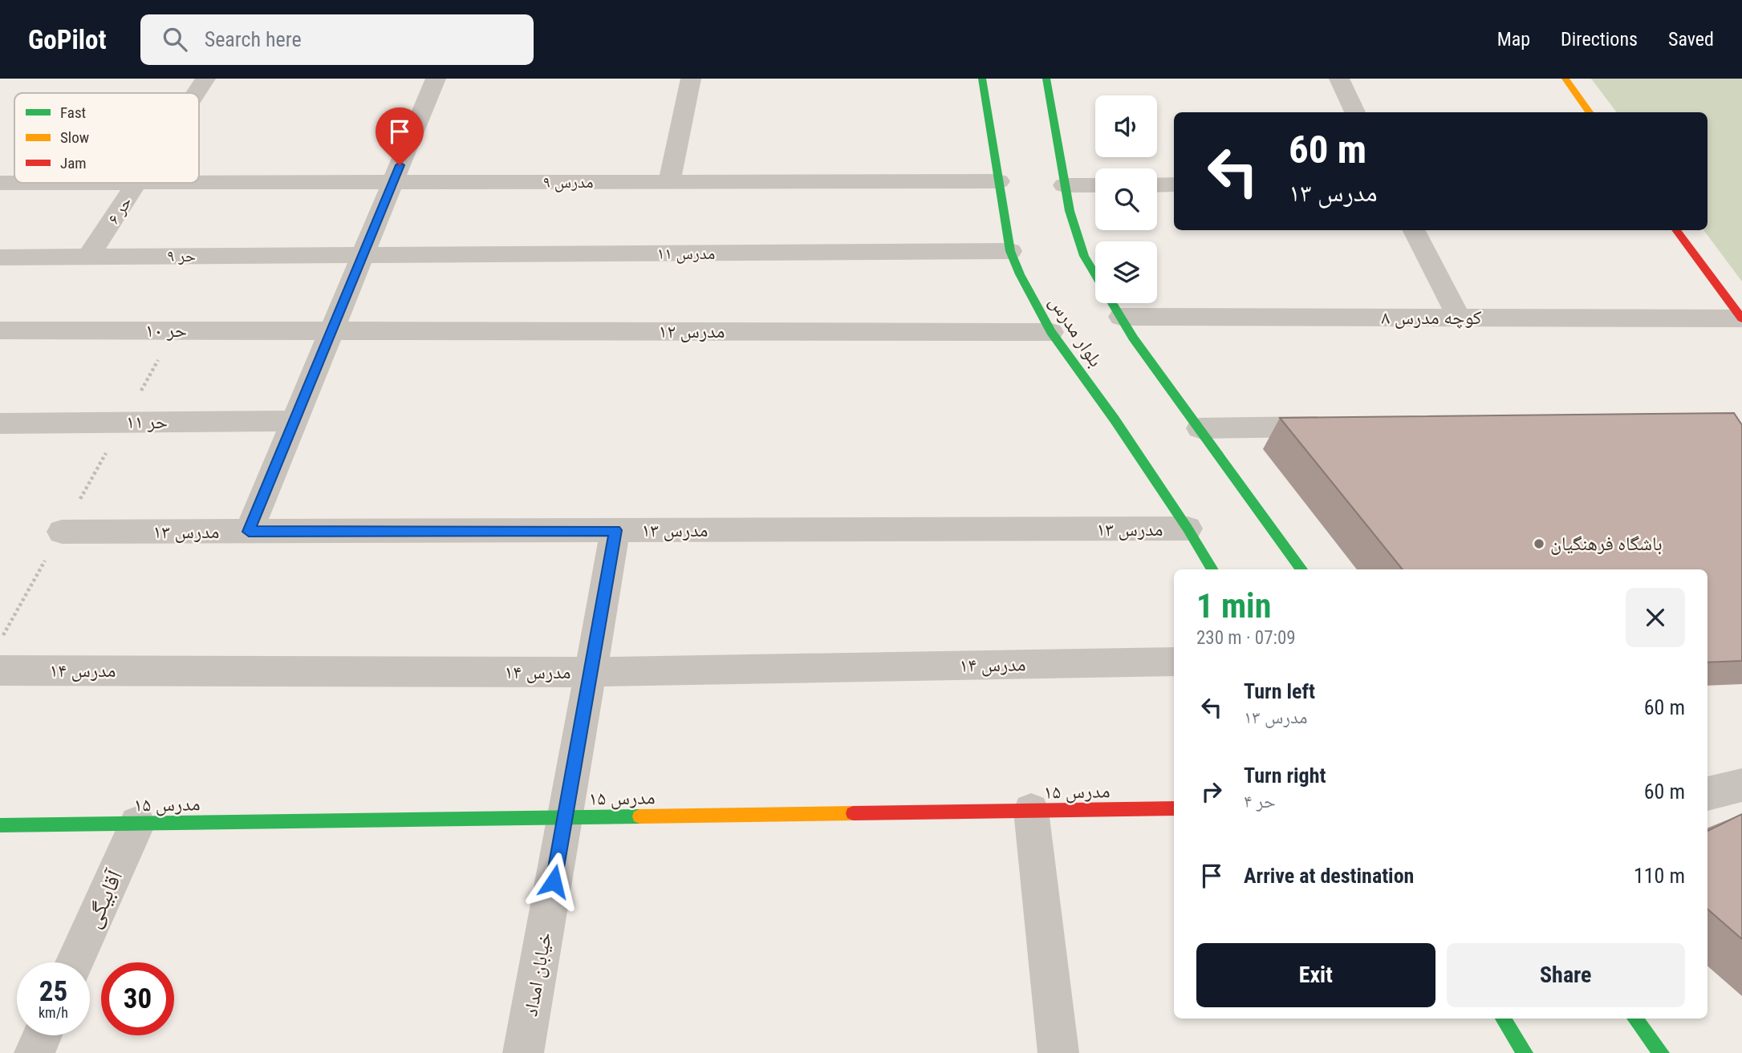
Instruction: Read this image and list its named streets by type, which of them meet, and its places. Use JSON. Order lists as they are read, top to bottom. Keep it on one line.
{"streets":{"main road":["بلوار مدرس","مدرس ۱۵"],"street":["مدرس ۹","حر ۶","مدرس ۱۱","حر ۹","کوچه مدرس ۸","حر ۱۰","مدرس ۱۲","حر ۱۱","مدرس ۱۳","مدرس ۱۴","آقابیگی","خیابان امداد"]},"crossings":[["مدرس ۹","حر ۶"],["مدرس ۹","بلوار مدرس"],["حر ۶","حر ۹"],["مدرس ۱۱","حر ۹"],["مدرس ۱۱","بلوار مدرس"],["حر ۱۰","مدرس ۱۲"],["مدرس ۱۲","بلوار مدرس"],["بلوار مدرس","مدرس ۱۳"],["مدرس ۱۳","خیابان امداد"],["مدرس ۱۴","خیابان امداد"],["مدرس ۱۵","آقابیگی"],["مدرس ۱۵","خیابان امداد"]],"places":["باشگاه فرهنگیان"],"legend":["Fast","Slow","Jam"],"page":{"header":"GoPilot","search":"Search here","nav":["Map","Directions","Saved"],"turn":["60 m","مدرس ۱۳"],"heading":["1 min","230 m · 07:09"],"list":[{"name":"Turn left","note":"مدرس ۱۳","value":"60 m"},{"name":"Turn right","note":"حر ۴","value":"60 m"},{"name":"Arrive at destination","value":"110 m"}],"buttons":["Exit","Share"],"speed":"25 km/h","limit":"30"}}
